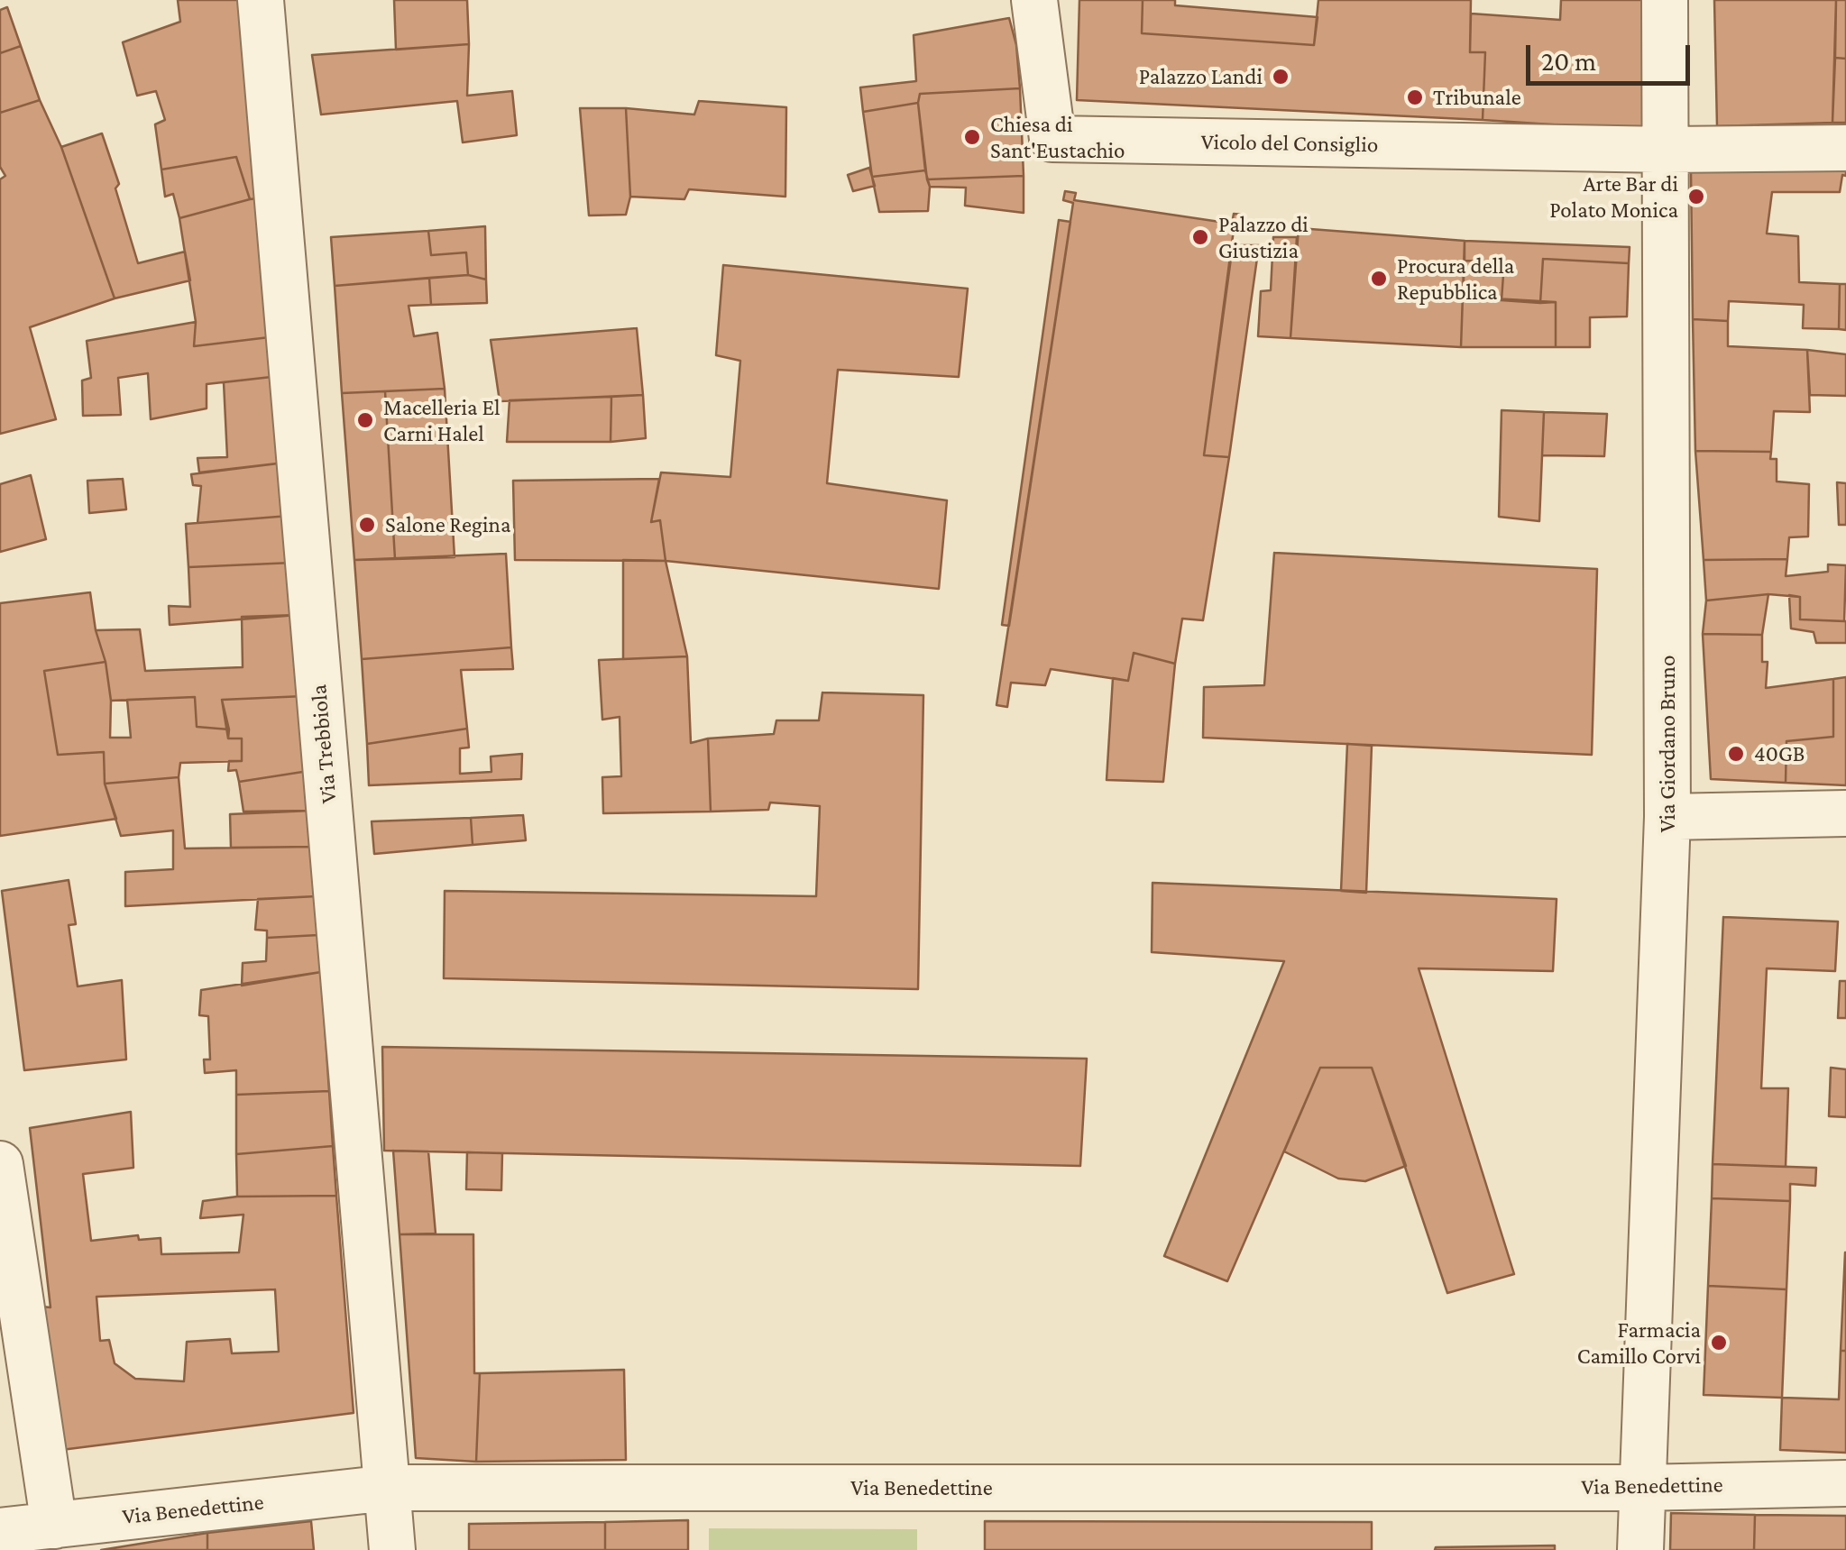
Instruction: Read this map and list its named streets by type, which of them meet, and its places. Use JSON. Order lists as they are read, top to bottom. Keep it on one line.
{"streets":{"street":["Vicolo del Consiglio","Via Trebbiola","Via Giordano Bruno","Via Benedettine"]},"crossings":[["Vicolo del Consiglio","Via Giordano Bruno"],["Via Trebbiola","Via Benedettine"],["Via Giordano Bruno","Via Benedettine"]],"places":["Palazzo Landi","Tribunale","Chiesa di Sant'Eustachio","Arte Bar di Polato Monica","Palazzo di Giustizia","Procura della Repubblica","Macelleria El Carni Halel","Salone Regina","40GB","Farmacia Camillo Corvi"],"scale_bar":"20 m"}
